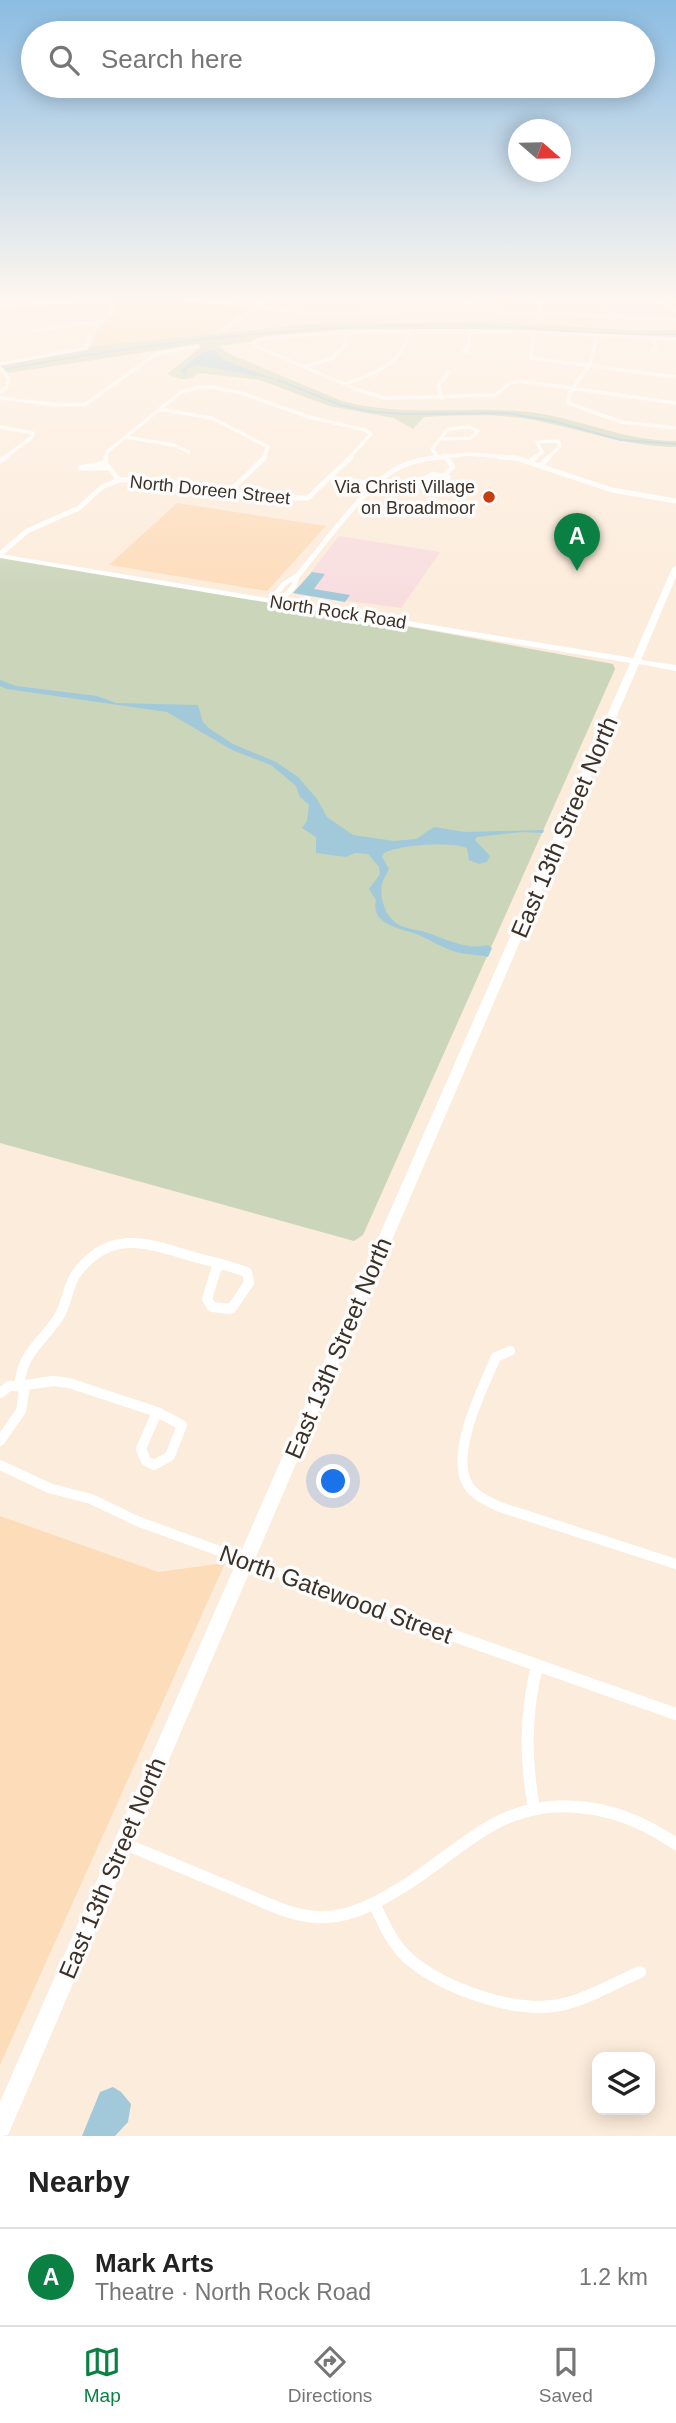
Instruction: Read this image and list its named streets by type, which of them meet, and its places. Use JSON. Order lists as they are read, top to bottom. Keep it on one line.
{"streets":{"main road":["North Rock Road","East 13th Street North"],"street":["North Doreen Street","North Gatewood Street"]},"crossings":[["North Rock Road","East 13th Street North"],["East 13th Street North","North Gatewood Street"]],"places":["Via Christi Village on Broadmoor"],"north":"right","page":{"search":"Search here","pins":"A","heading":"Nearby","list":[{"mark":"A","name":"Mark Arts","note":"Theatre · North Rock Road","value":"1.2 km"}],"nav":["Map","Directions","Saved"]}}
